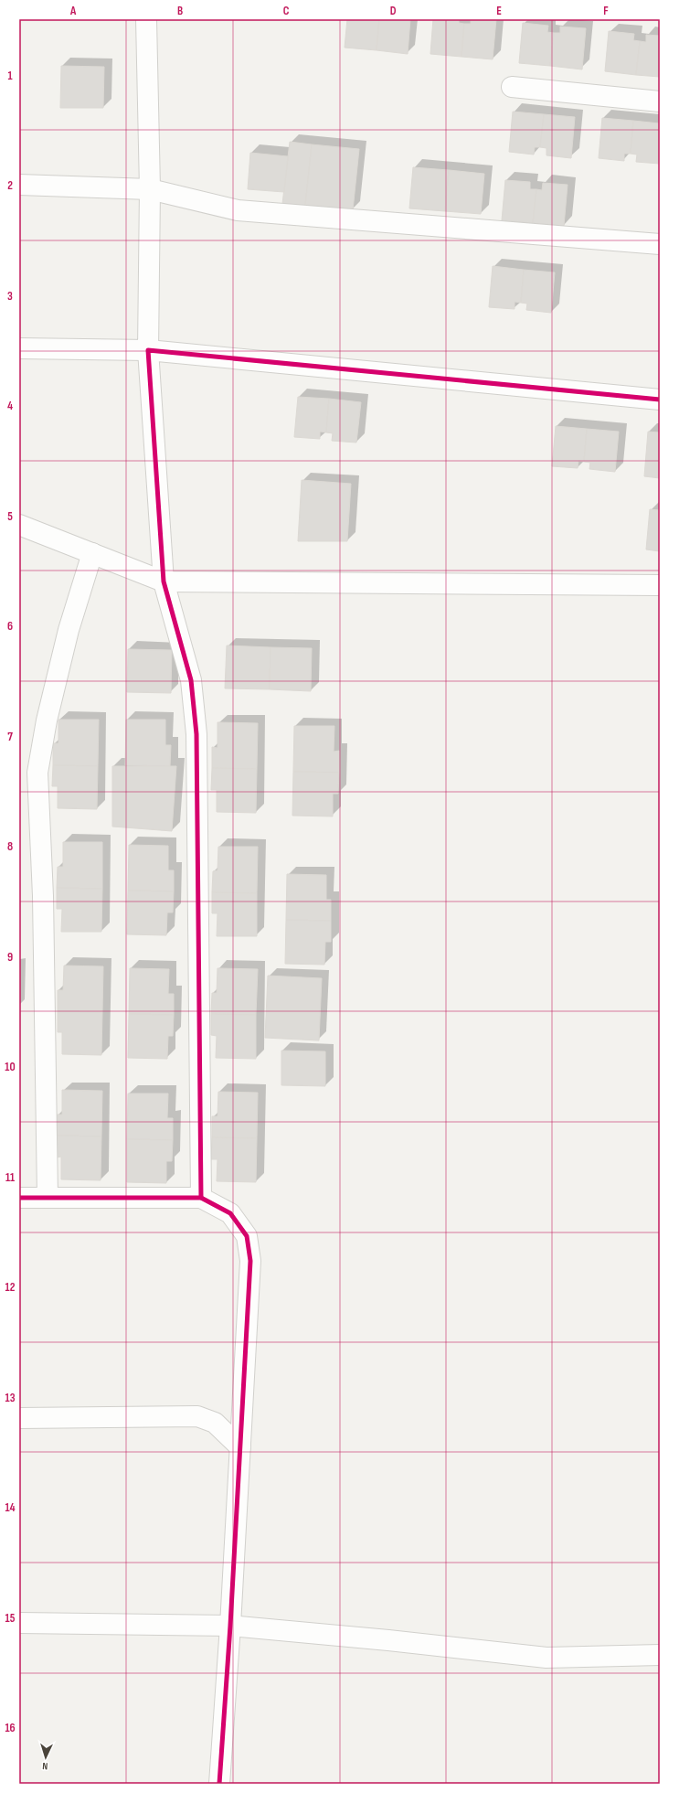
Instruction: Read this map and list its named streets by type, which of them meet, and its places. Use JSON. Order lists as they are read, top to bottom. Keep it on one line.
{"north":"bottom","grid":{"columns":["A","B","C","D","E","F"],"rows":["1","2","3","4","5","6","7","8","9","10","11","12","13","14","15","16"]}}
